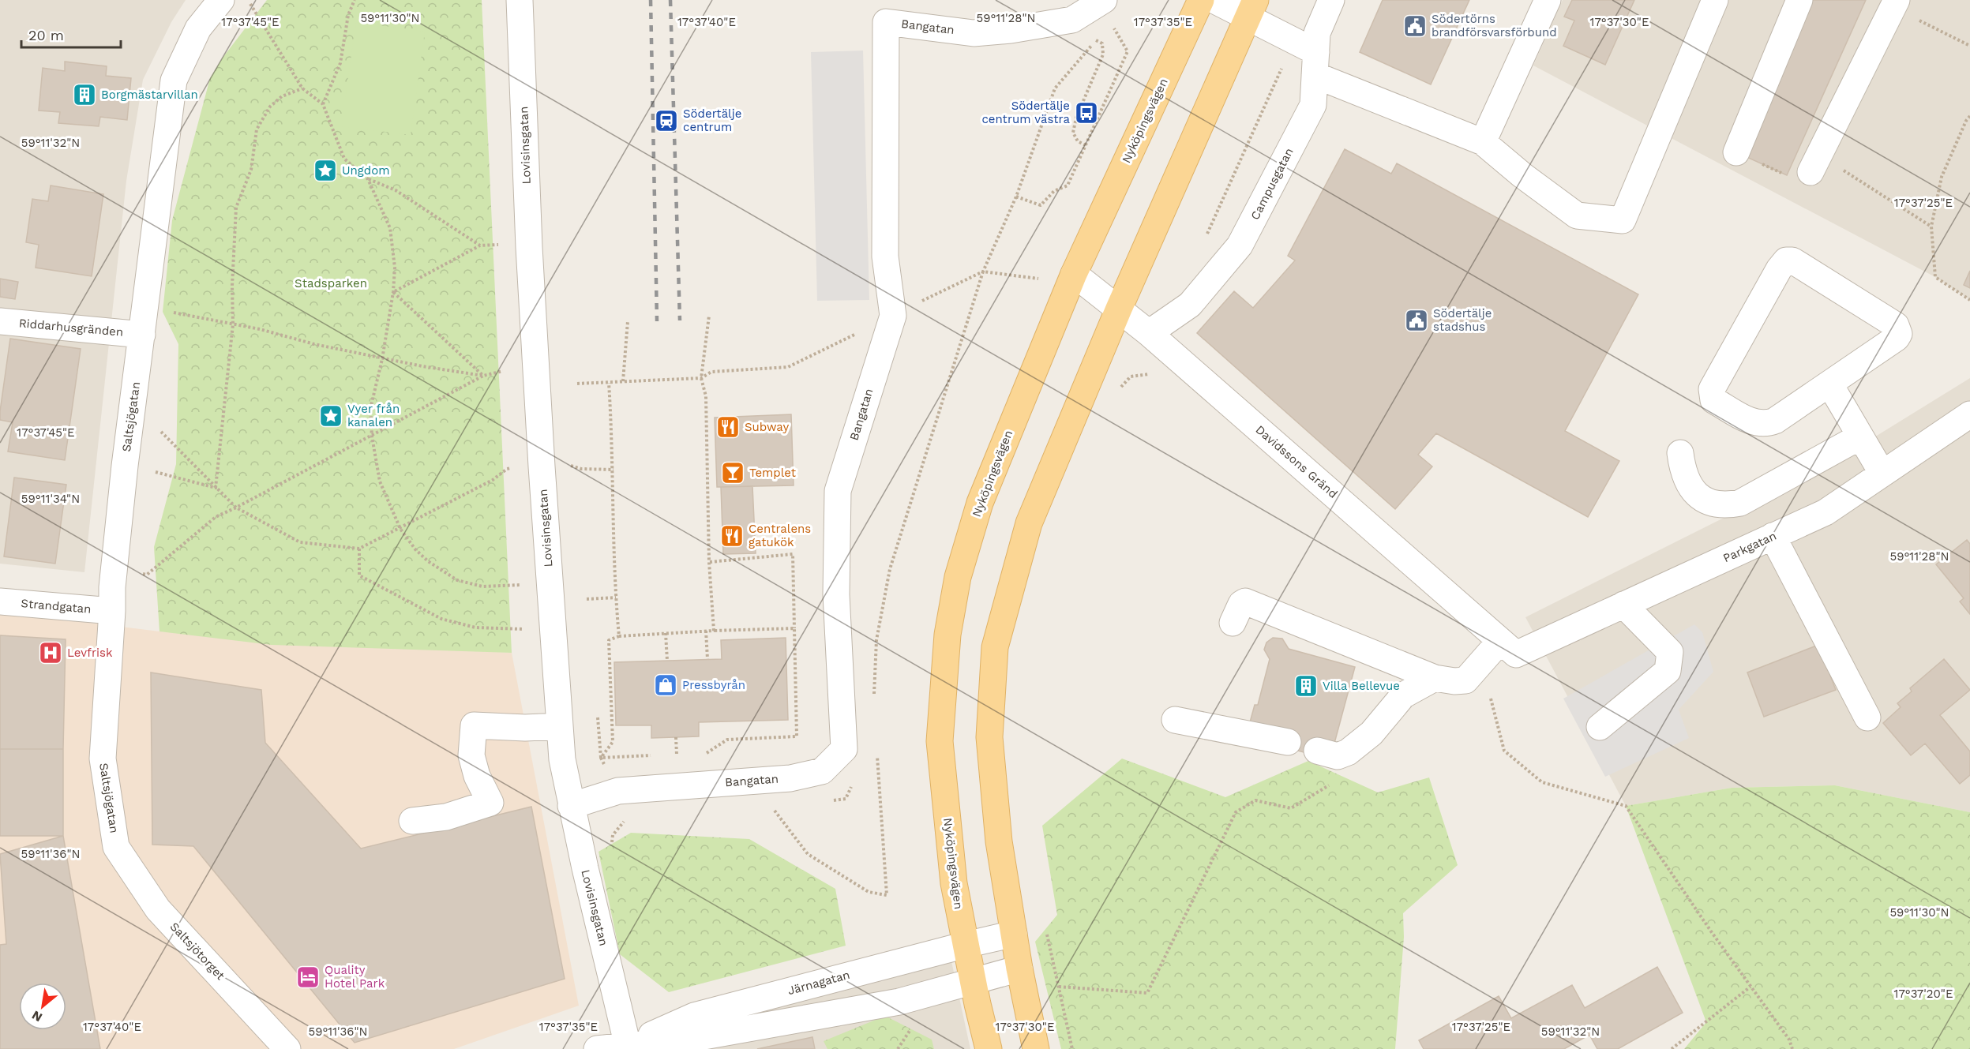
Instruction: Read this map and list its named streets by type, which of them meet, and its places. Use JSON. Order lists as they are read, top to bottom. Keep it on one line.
{"streets":{"main road":["Nyköpingsvägen"],"street":["Bangatan","Lovisinsgatan","Campusgatan","Riddarhusgränden","Saltsjögatan","Davidssons Gränd","Parkgatan","Strandgatan","Saltsjötorget","Järnagatan"]},"crossings":[["Bangatan","Lovisinsgatan"],["Nyköpingsvägen","Davidssons Gränd"],["Nyköpingsvägen","Järnagatan"],["Lovisinsgatan","Järnagatan"],["Campusgatan","Davidssons Gränd"],["Riddarhusgränden","Saltsjögatan"],["Saltsjögatan","Strandgatan"],["Saltsjögatan","Saltsjötorget"],["Davidssons Gränd","Parkgatan"]],"parks":["Stadsparken"],"places":{"public building":["Södertörns brandförsvarsförbund","Södertälje stadshus"],"building":["Borgmästarvillan","Villa Bellevue"],"bus stop":["Södertälje centrum västra"],"station":["Södertälje centrum"],"place":["Ungdom","Vyer från kanalen"],"restaurant":["Subway","Centralens gatukök"],"bar":["Templet"],"hospital":["Levfrisk"],"shop":["Pressbyrån"],"hotel":["Quality Hotel Park"]},"scale_bar":"20 m","north":"bottom left","coordinates":["59°11'30\"N","59°11'28\"N","17°37'45\"E","17°37'40\"E","17°37'35\"E","17°37'30\"E","59°11'32\"N","17°37'25\"E","59°11'34\"N","59°11'36\"N","17°37'20\"E"]}
